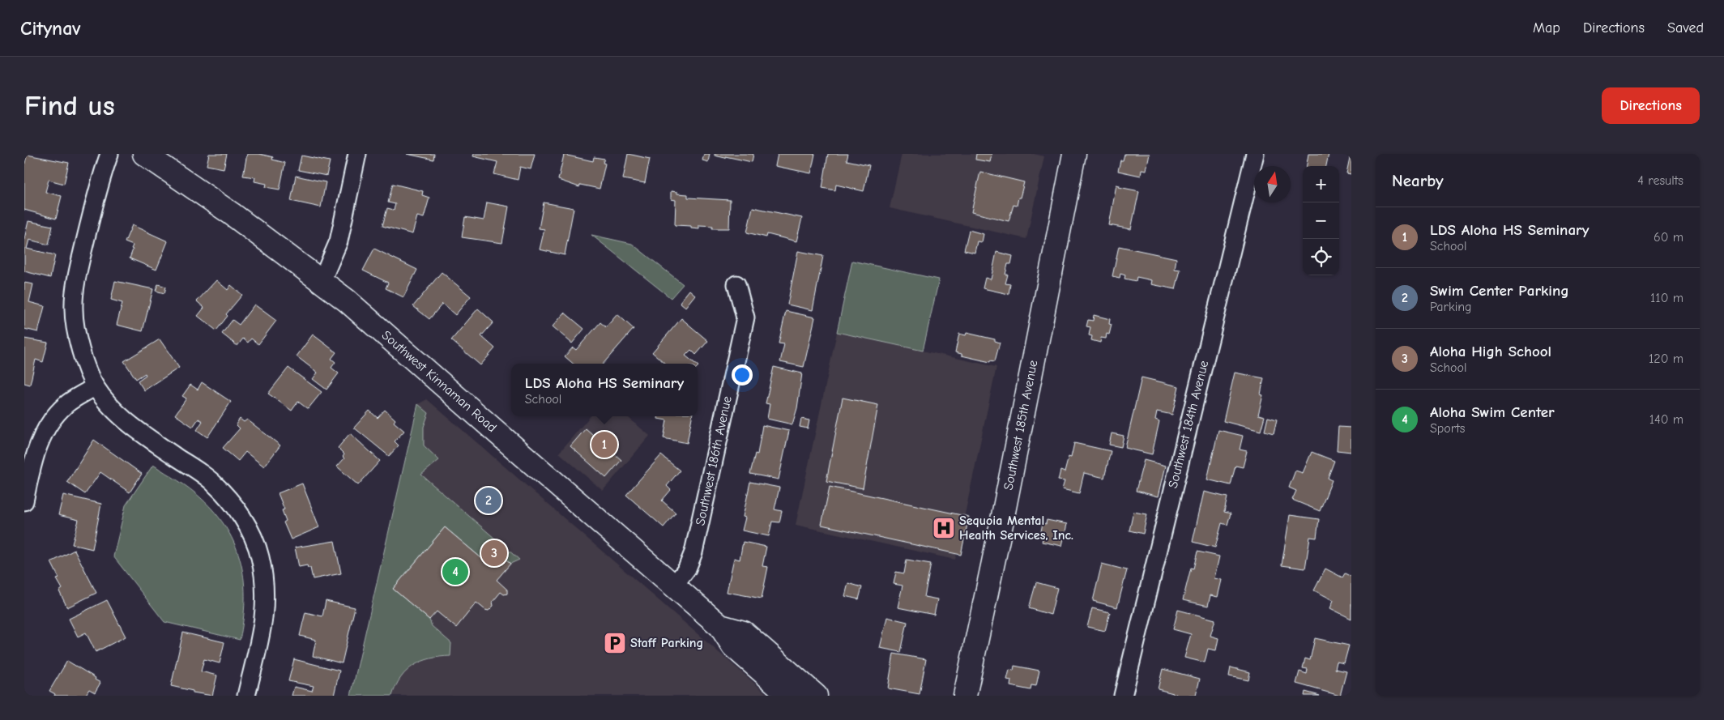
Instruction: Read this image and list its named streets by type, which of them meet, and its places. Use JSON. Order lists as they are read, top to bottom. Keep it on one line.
{"streets":{"main road":["Southwest Kinnaman Road","Southwest 185th Avenue"],"street":["Southwest 184th Avenue","Southwest 186th Avenue"]},"crossings":[["Southwest Kinnaman Road","Southwest 186th Avenue"]],"places":{"hospital":["Sequoia Mental Health Services, Inc."],"parking":["Staff Parking"]},"north":"top","page":{"header":"Citynav","nav":["Map","Directions","Saved"],"buttons":"Directions","title":"Find us","heading":["Nearby","4 results"],"map_buttons":["+","−"],"list":[{"mark":"1","name":"LDS Aloha HS Seminary","note":"School","value":"60 m"},{"mark":"2","name":"Swim Center Parking","note":"Parking","value":"110 m"},{"mark":"3","name":"Aloha High School","note":"School","value":"120 m"},{"mark":"4","name":"Aloha Swim Center","note":"Sports","value":"140 m"}],"popup":["LDS Aloha HS Seminary","School"],"pins":["1","2","3","4"]}}
